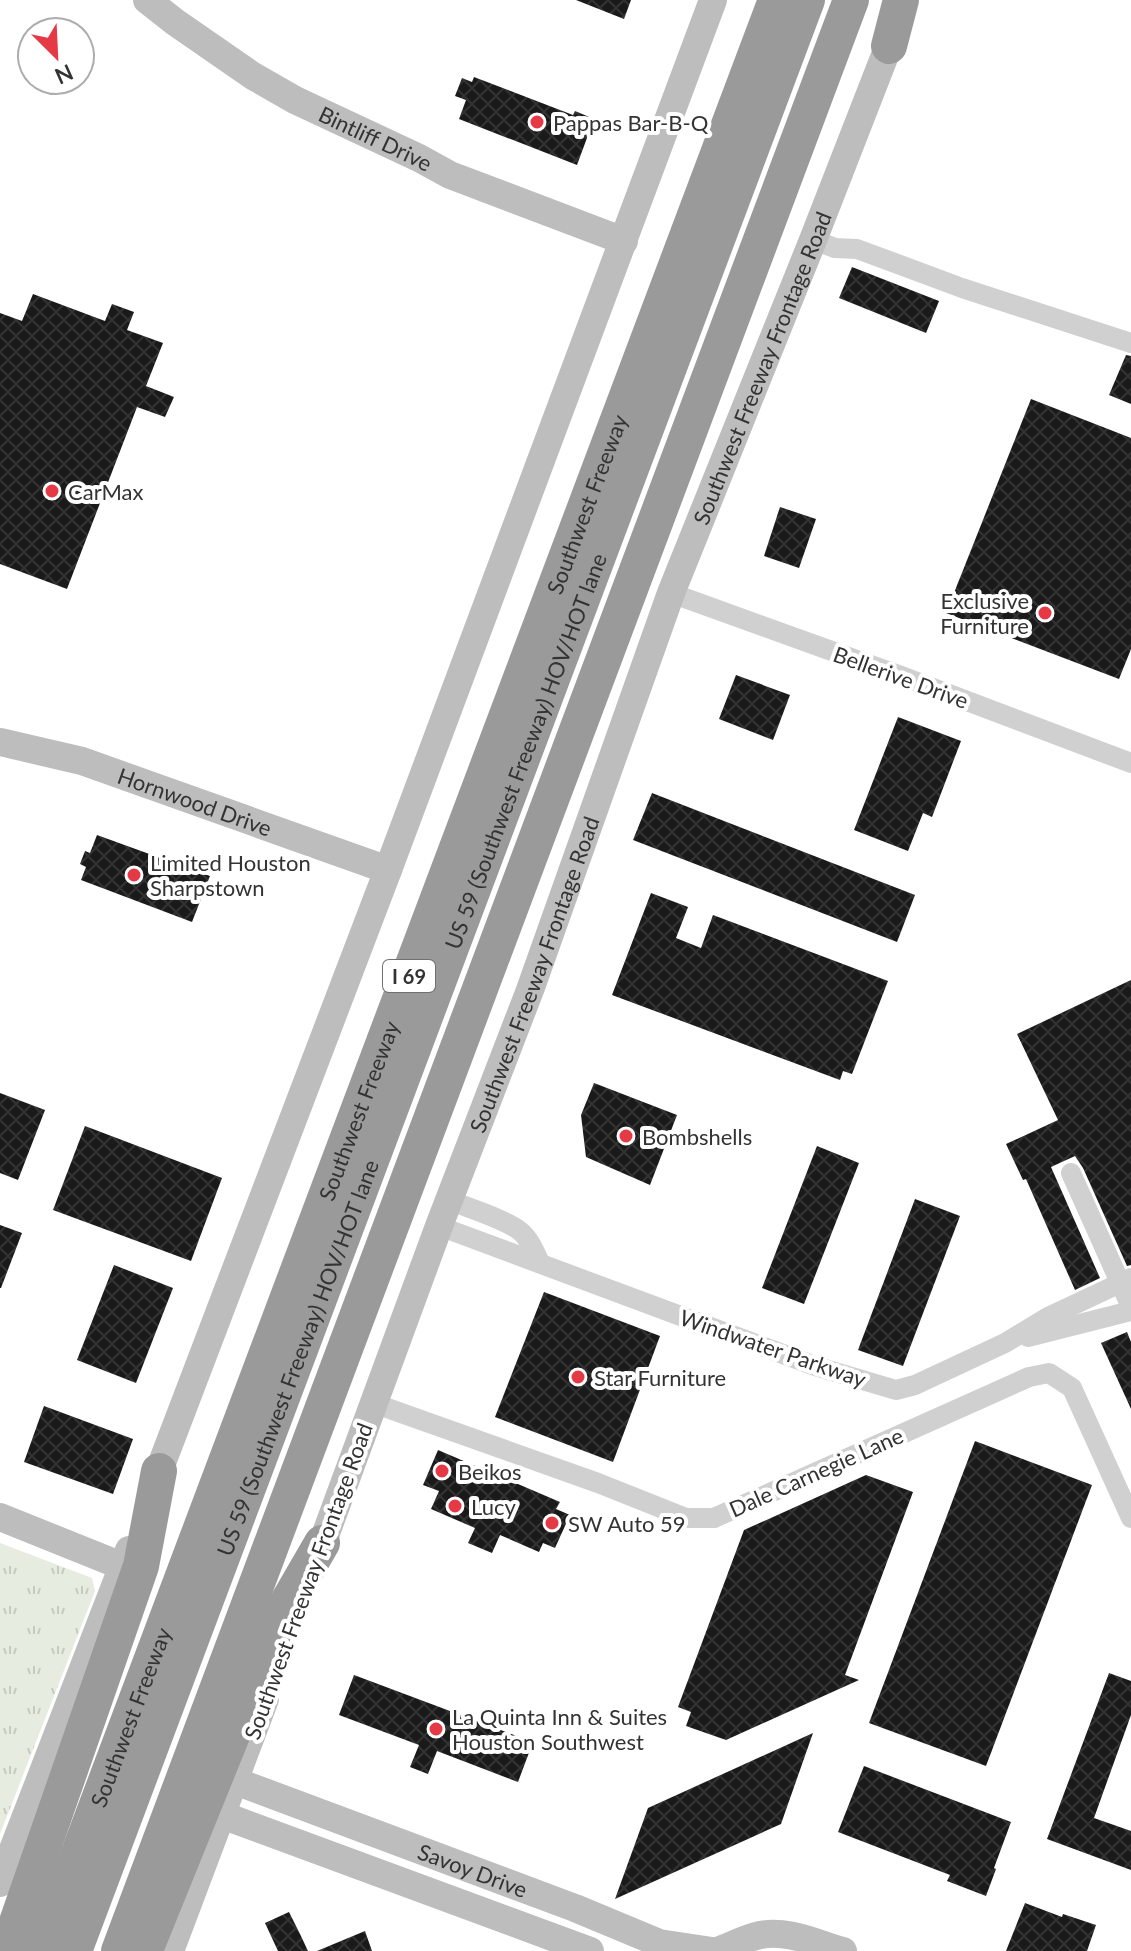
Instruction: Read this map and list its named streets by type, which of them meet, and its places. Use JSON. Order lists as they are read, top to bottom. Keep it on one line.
{"streets":{"highway":["Southwest Freeway","US 59 (Southwest Freeway) HOV/HOT lane","I 69"],"main road":["Bintliff Drive","Southwest Freeway Frontage Road","Hornwood Drive","Savoy Drive"],"street":["Bellerive Drive","Windwater Parkway","Dale Carnegie Lane"]},"crossings":[["Southwest Freeway Frontage Road","Bellerive Drive"],["Southwest Freeway Frontage Road","Windwater Parkway"],["Southwest Freeway Frontage Road","Dale Carnegie Lane"],["Southwest Freeway Frontage Road","Savoy Drive"]],"places":["Pappas Bar-B-Q","CarMax","Exclusive Furniture","Limited Houston Sharpstown","Bombshells","Star Furniture","Beikos","Lucy","SW Auto 59","La Quinta Inn & Suites Houston Southwest"],"north":"bottom right"}
